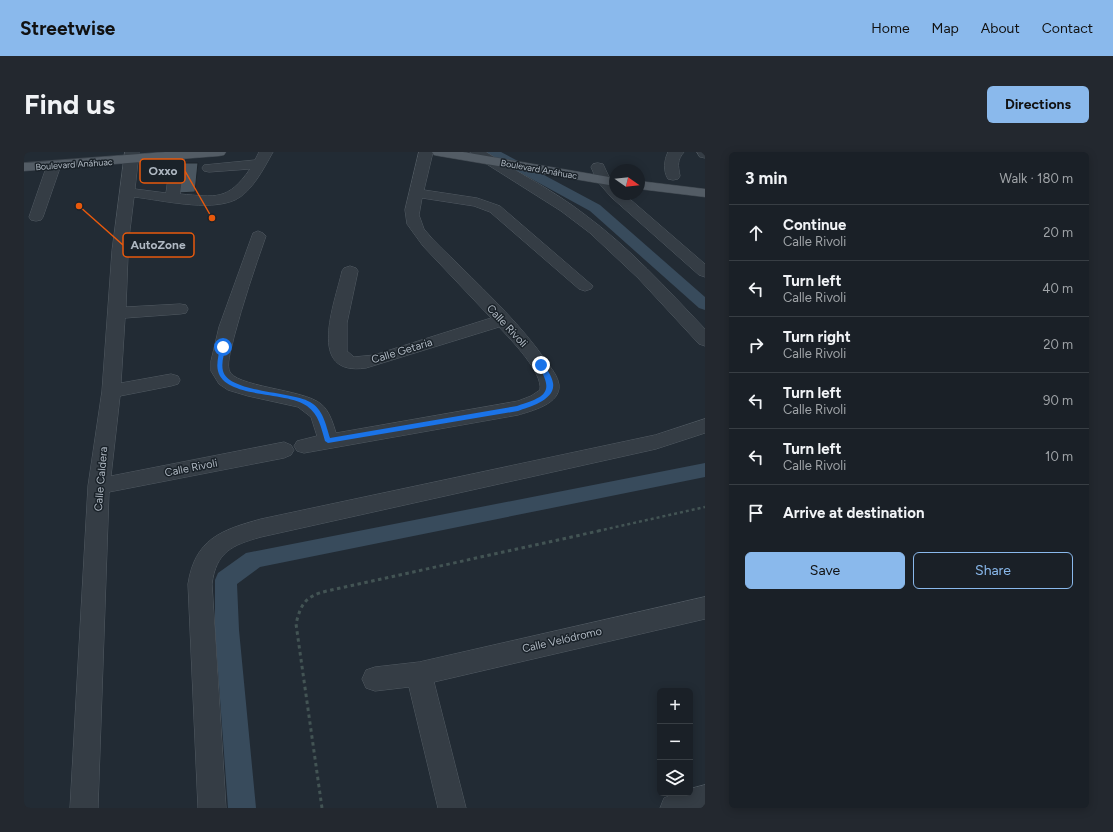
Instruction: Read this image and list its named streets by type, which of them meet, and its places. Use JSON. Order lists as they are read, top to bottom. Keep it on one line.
{"streets":{"main road":["Boulevard Anáhuac"],"street":["Calle Rivoli","Calle Getaria","Calle Caldera","Calle Velódromo"]},"crossings":[["Boulevard Anáhuac","Calle Caldera"],["Calle Rivoli","Calle Getaria"],["Calle Rivoli","Calle Caldera"]],"places":["AutoZone","Oxxo"],"north":"right","page":{"header":"Streetwise","nav":["Home","Map","About","Contact"],"buttons":["Directions",["Save","Share"]],"title":"Find us","heading":["3 min","Walk · 180 m"],"list":[["Continue","Calle Rivoli","20 m"],["Turn left","Calle Rivoli","40 m"],["Turn right","Calle Rivoli","20 m"],["Turn left","Calle Rivoli","90 m"],["Turn left","Calle Rivoli","10 m"],"Arrive at destination"],"map_buttons":["+","−"]}}
